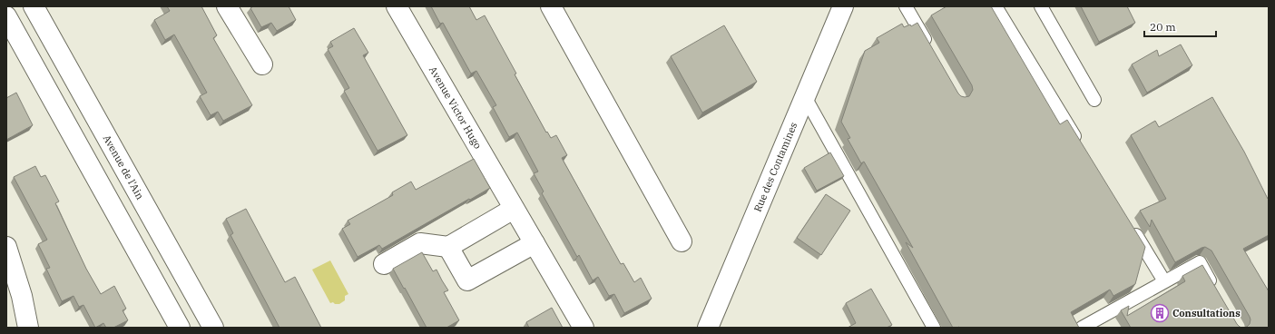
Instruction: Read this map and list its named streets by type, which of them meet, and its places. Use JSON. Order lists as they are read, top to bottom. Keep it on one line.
{"streets":{"street":["Avenue Victor Hugo","Avenue de l'Ain","Rue des Contamines"]},"places":{"building":["Consultations"]},"scale_bar":"20 m"}
